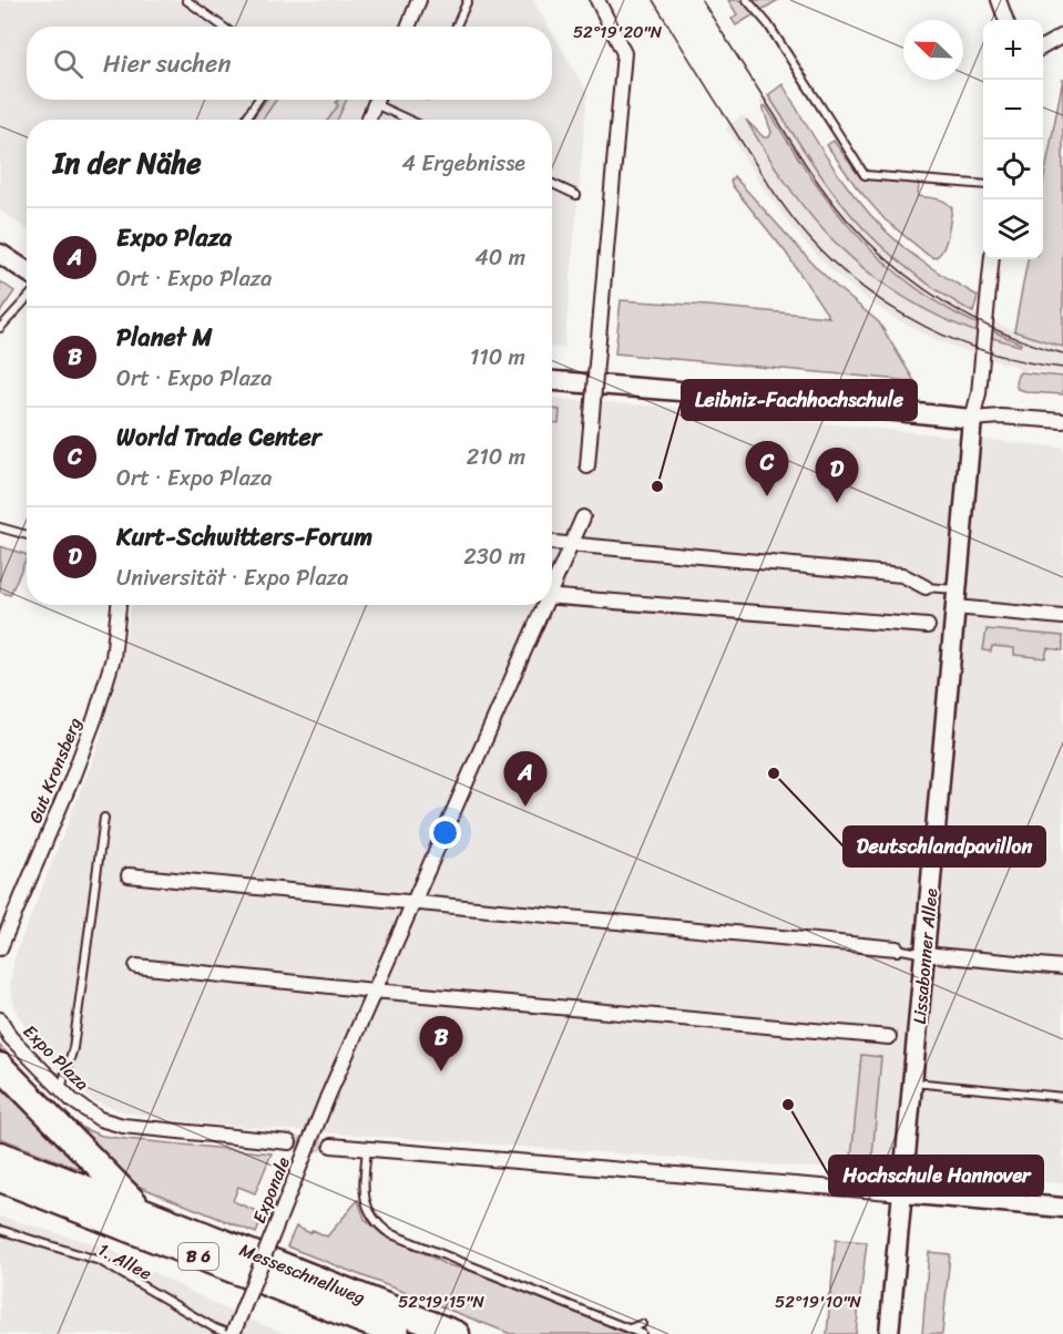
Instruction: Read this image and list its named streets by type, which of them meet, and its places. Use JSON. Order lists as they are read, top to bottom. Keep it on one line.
{"streets":{"highway":["B 6","Messeschnellweg"],"main road":["Lissabonner Allee"],"street":["Gut Kronsberg","Expo Plaza","Exponale"],"lane":["1. Allee"]},"crossings":[["Exponale","1. Allee"]],"places":["Leibniz-Fachhochschule","Deutschlandpavillon","Hochschule Hannover"],"north":"top left","page":{"map_buttons":["+","−"],"search":"Hier suchen","heading":["In der Nähe","4 Ergebnisse"],"list":[{"mark":"A","name":"Expo Plaza","note":"Ort · Expo Plaza","value":"40 m"},{"mark":"B","name":"Planet M","note":"Ort · Expo Plaza","value":"110 m"},{"mark":"C","name":"World Trade Center","note":"Ort · Expo Plaza","value":"210 m"},{"mark":"D","name":"Kurt-Schwitters-Forum","note":"Universität · Expo Plaza","value":"230 m"}],"pins":["C","D","A","B"]},"coordinates":["52°19'20\"N","52°19'15\"N","52°19'10\"N"]}
